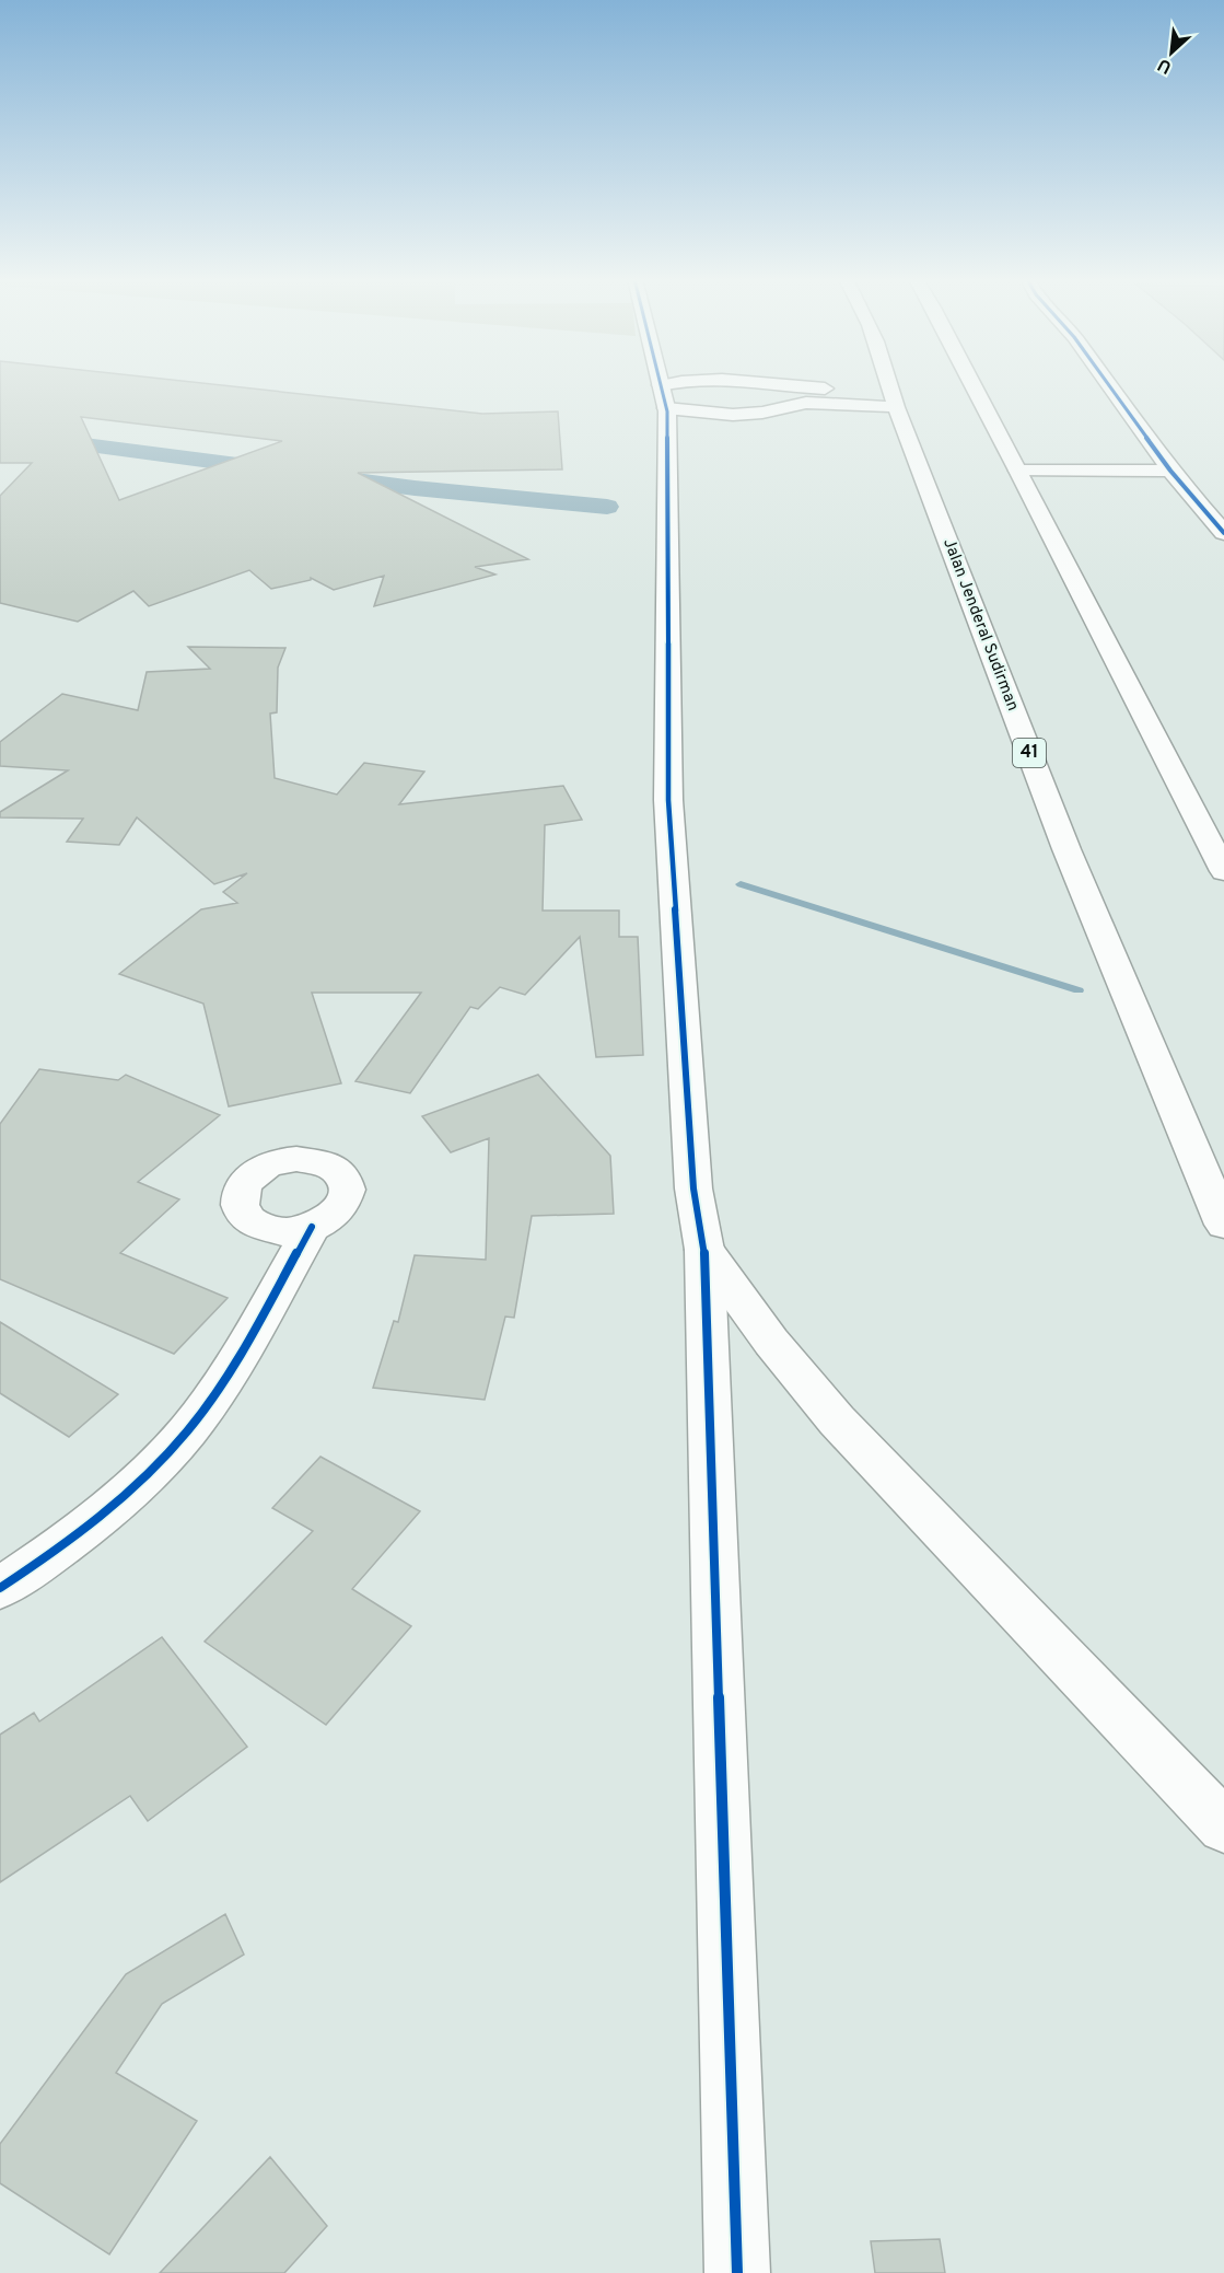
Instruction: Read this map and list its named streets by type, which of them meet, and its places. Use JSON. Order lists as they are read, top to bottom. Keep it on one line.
{"streets":{"main road":["Jalan Jenderal Sudirman","41"]},"north":"bottom left"}
